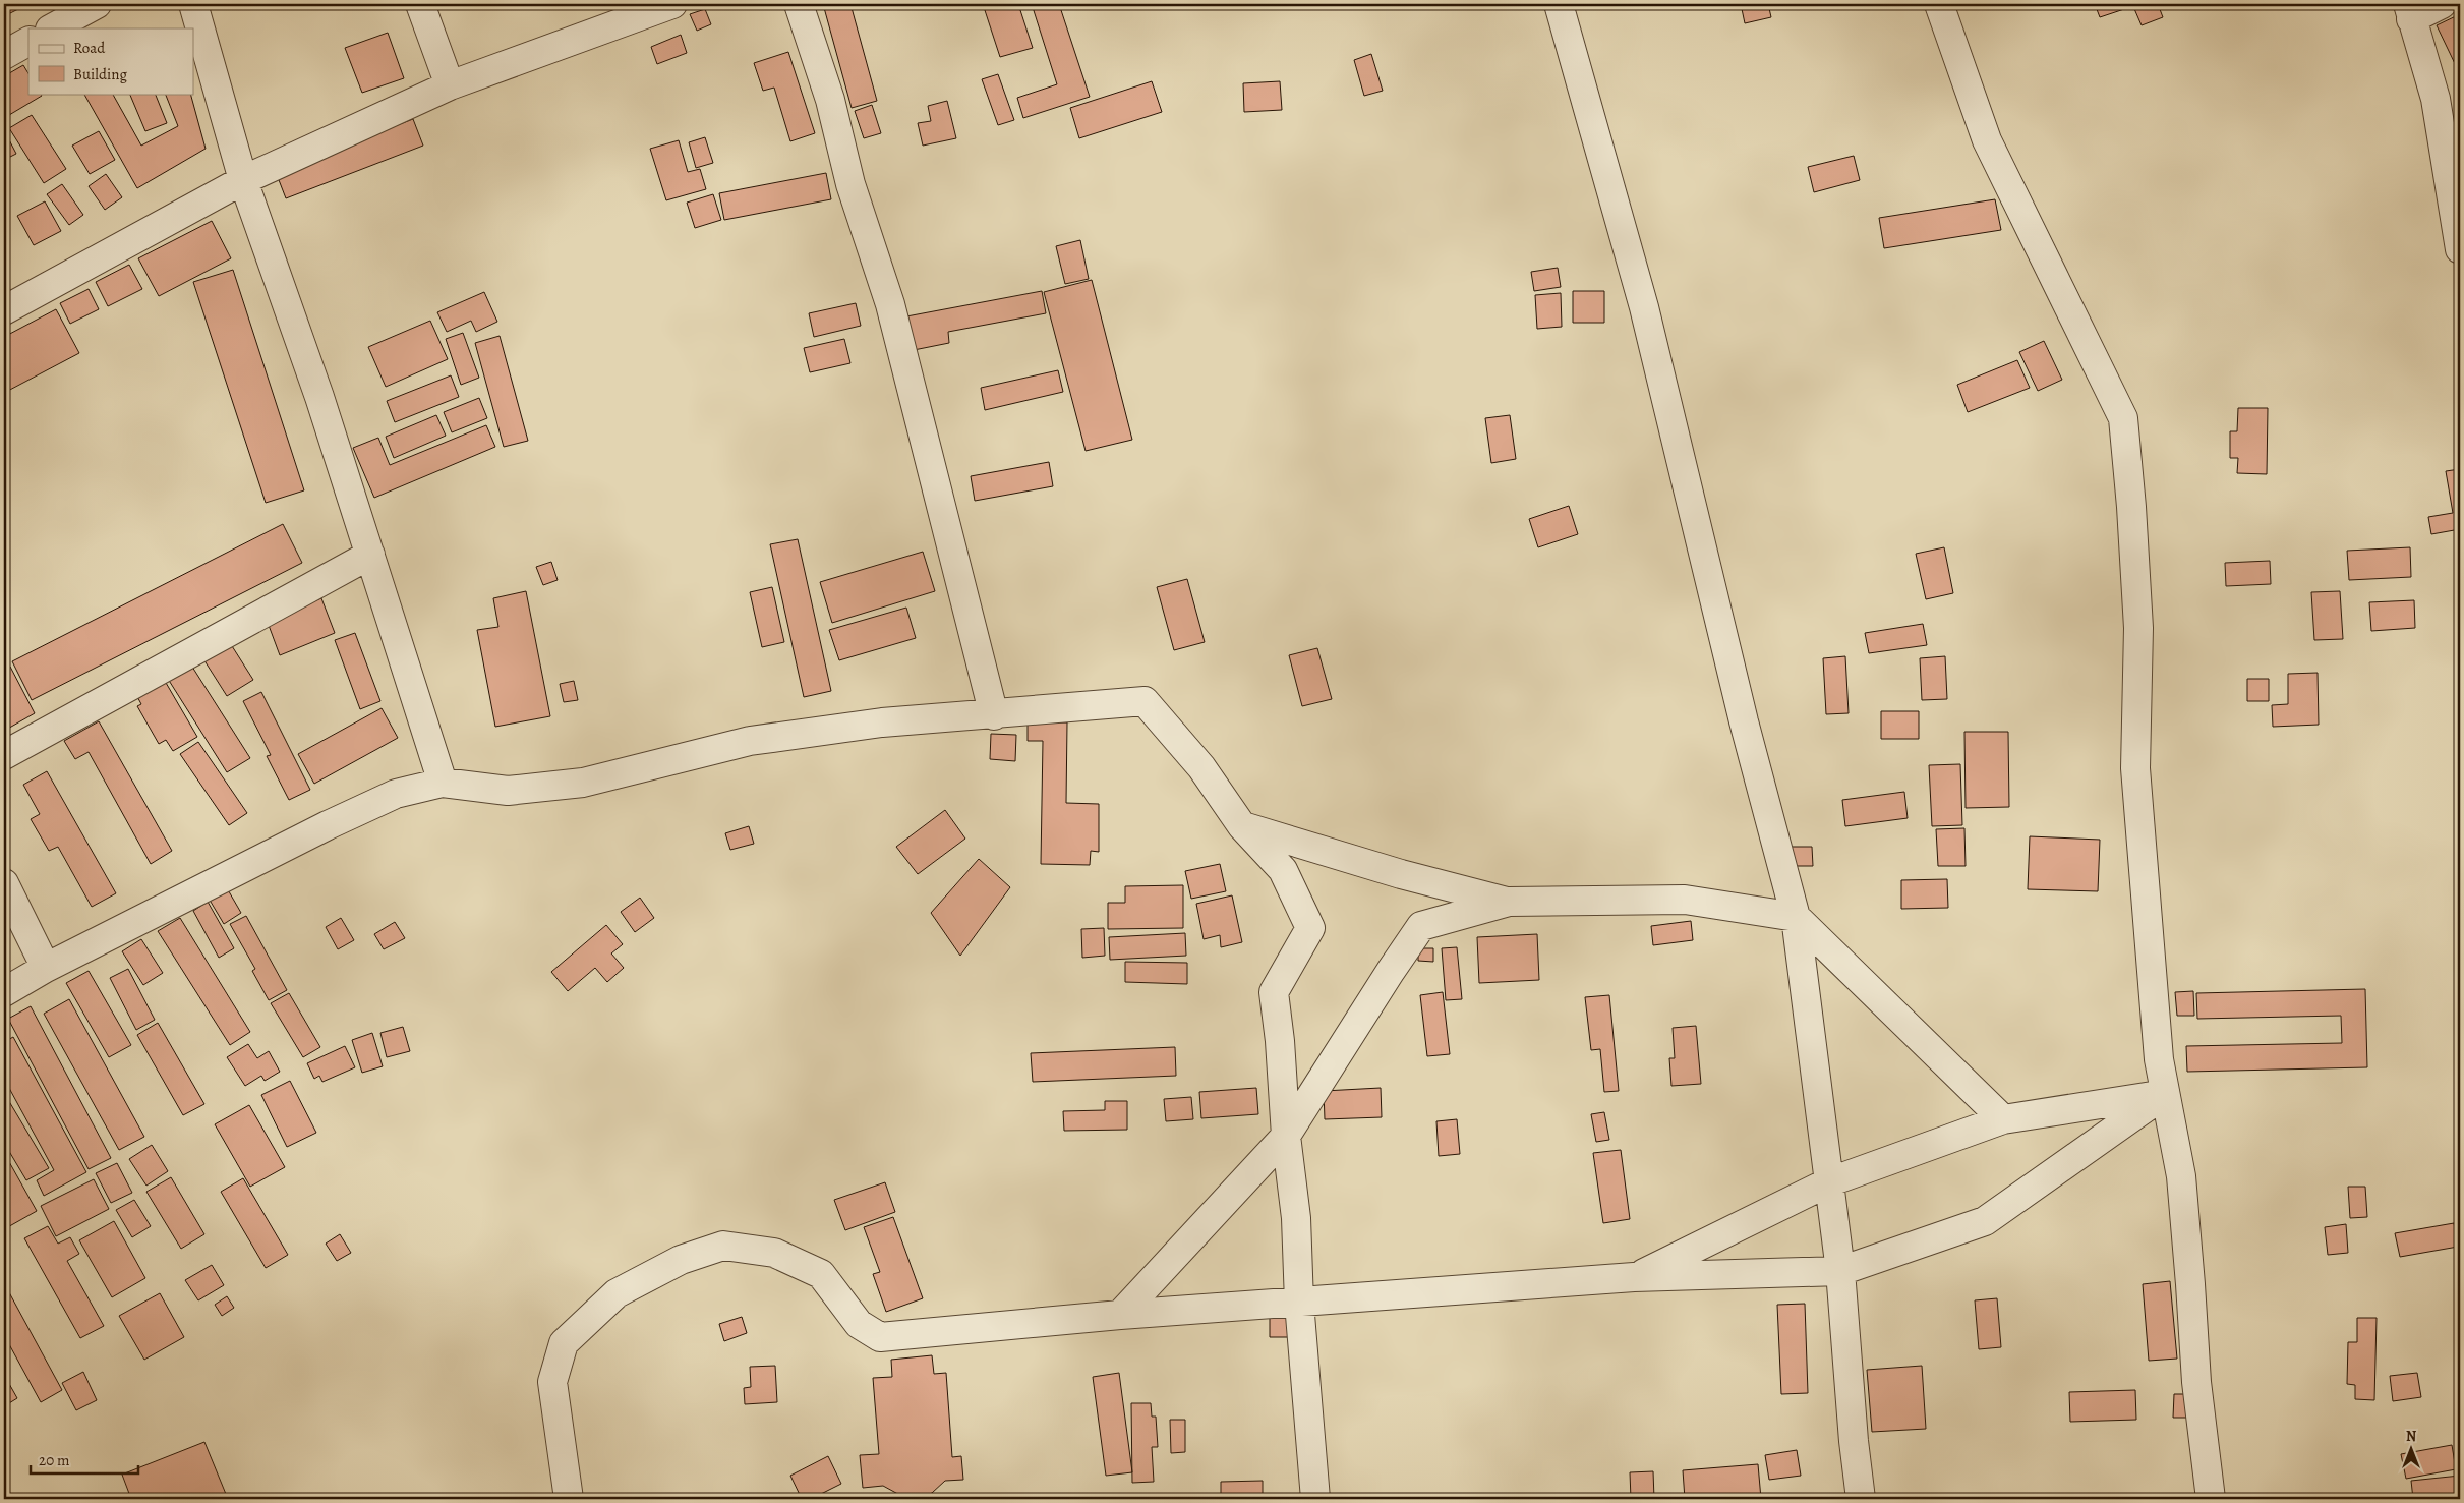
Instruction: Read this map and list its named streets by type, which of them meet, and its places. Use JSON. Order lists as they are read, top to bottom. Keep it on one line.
{"legend":["Road","Building"],"scale_bar":"20 m","north":"top"}
